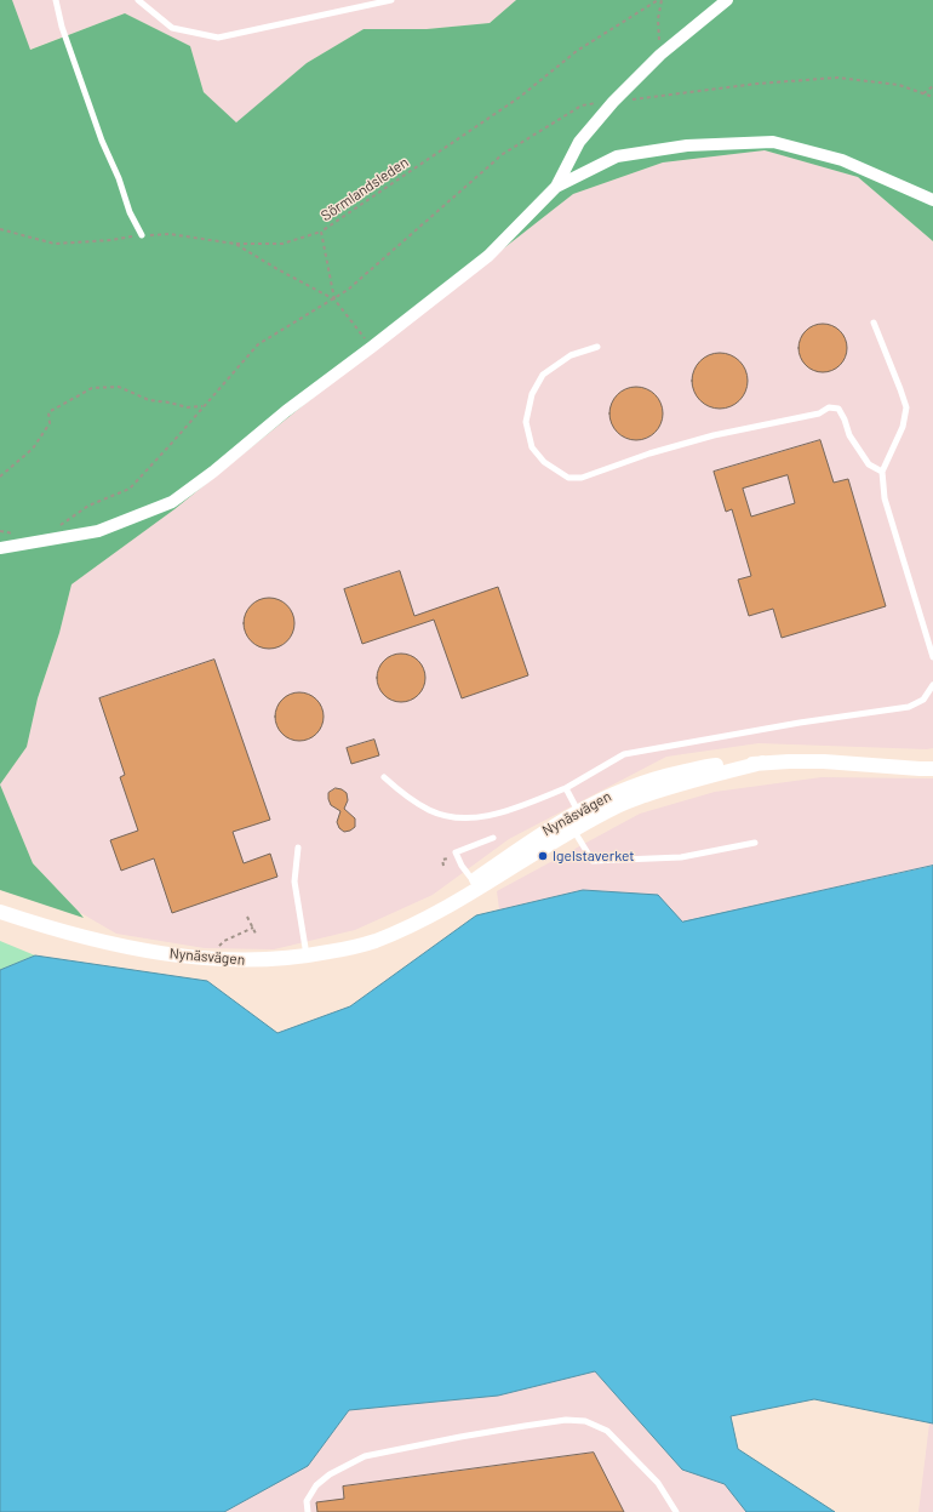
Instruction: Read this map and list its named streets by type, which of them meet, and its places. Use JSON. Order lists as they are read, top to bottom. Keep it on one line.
{"streets":{"street":["Nynäsvägen"],"path":["Sörmlandsleden"]},"places":["Igelstaverket"]}
